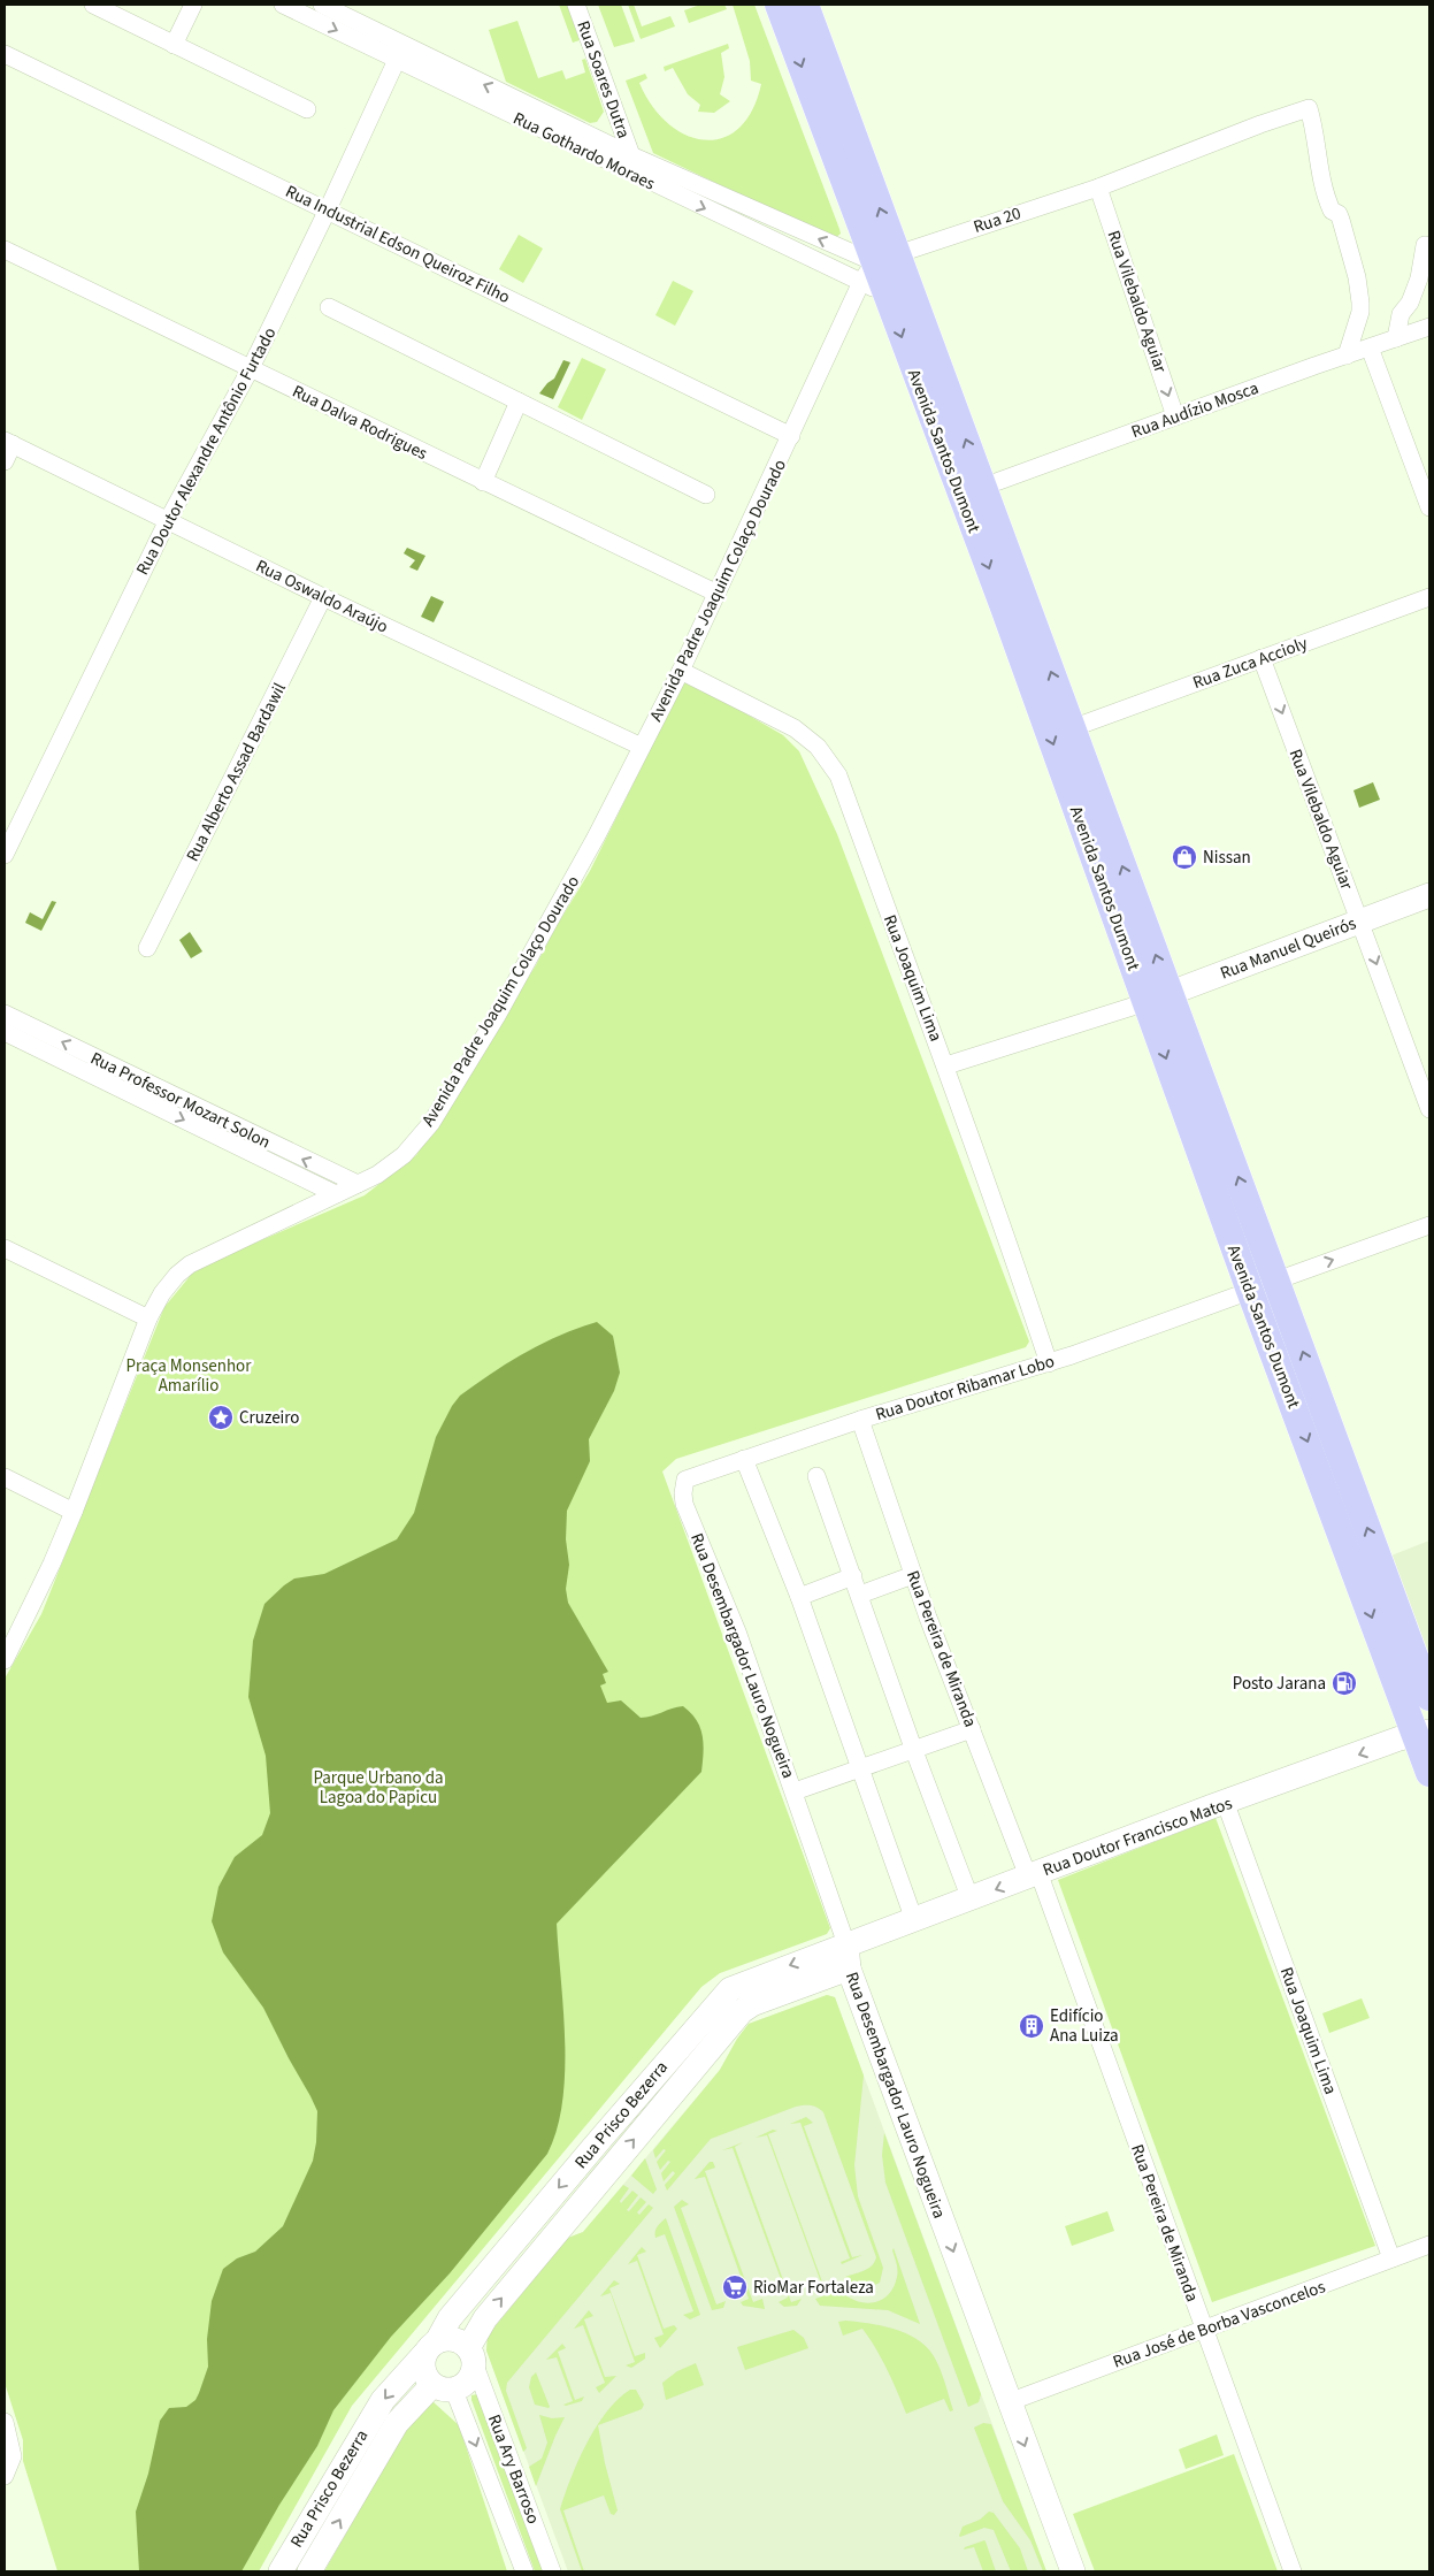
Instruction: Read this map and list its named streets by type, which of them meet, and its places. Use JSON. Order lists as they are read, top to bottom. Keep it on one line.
{"streets":{"main road":["Avenida Santos Dumont"],"street":["Rua Soares Dutra","Rua Gothardo Moraes","Rua 20","Rua Industrial Edson Queiroz Filho","Rua Vilebaldo Aguiar","Rua Audízio Mosca","Rua Dalva Rodrigues","Rua Doutor Alexandre Antônio Furtado","Avenida Padre Joaquim Colaço Dourado","Rua Oswaldo Araújo","Rua Zuca Accioly","Rua Alberto Assad Bardawil","Rua Manuel Queirós","Rua Joaquim Lima","Rua Professor Mozart Solon","Rua Doutor Ribamar Lobo","Rua Pereira de Miranda","Rua Desembargador Lauro Nogueira","Rua Doutor Francisco Matos","Rua Prisco Bezerra","Rua José de Borba Vasconcelos","Rua Ary Barroso"]},"crossings":[["Rua Soares Dutra","Rua Gothardo Moraes"],["Rua Gothardo Moraes","Rua 20"],["Rua Gothardo Moraes","Rua Doutor Alexandre Antônio Furtado"],["Rua Gothardo Moraes","Avenida Santos Dumont"],["Rua Gothardo Moraes","Avenida Padre Joaquim Colaço Dourado"],["Rua 20","Rua Vilebaldo Aguiar"],["Rua 20","Rua Audízio Mosca"],["Rua 20","Avenida Santos Dumont"],["Rua 20","Avenida Padre Joaquim Colaço Dourado"],["Rua Industrial Edson Queiroz Filho","Rua Doutor Alexandre Antônio Furtado"],["Rua Industrial Edson Queiroz Filho","Avenida Padre Joaquim Colaço Dourado"],["Rua Vilebaldo Aguiar","Rua Audízio Mosca"],["Rua Vilebaldo Aguiar","Rua Zuca Accioly"],["Rua Vilebaldo Aguiar","Rua Manuel Queirós"],["Rua Audízio Mosca","Avenida Santos Dumont"],["Rua Dalva Rodrigues","Rua Doutor Alexandre Antônio Furtado"],["Rua Dalva Rodrigues","Avenida Padre Joaquim Colaço Dourado"],["Rua Doutor Alexandre Antônio Furtado","Rua Oswaldo Araújo"],["Avenida Santos Dumont","Avenida Padre Joaquim Colaço Dourado"],["Avenida Santos Dumont","Rua Zuca Accioly"],["Avenida Santos Dumont","Rua Manuel Queirós"],["Avenida Santos Dumont","Rua Doutor Ribamar Lobo"],["Avenida Santos Dumont","Rua Doutor Francisco Matos"],["Avenida Padre Joaquim Colaço Dourado","Rua Oswaldo Araújo"],["Avenida Padre Joaquim Colaço Dourado","Rua Joaquim Lima"],["Avenida Padre Joaquim Colaço Dourado","Rua Professor Mozart Solon"],["Rua Oswaldo Araújo","Rua Alberto Assad Bardawil"],["Rua Joaquim Lima","Rua Doutor Ribamar Lobo"],["Rua Joaquim Lima","Rua Doutor Francisco Matos"],["Rua Joaquim Lima","Rua José de Borba Vasconcelos"],["Rua Doutor Ribamar Lobo","Rua Pereira de Miranda"],["Rua Doutor Ribamar Lobo","Rua Desembargador Lauro Nogueira"],["Rua Pereira de Miranda","Rua Doutor Francisco Matos"],["Rua Pereira de Miranda","Rua José de Borba Vasconcelos"],["Rua Desembargador Lauro Nogueira","Rua Doutor Francisco Matos"],["Rua Desembargador Lauro Nogueira","Rua Prisco Bezerra"],["Rua Desembargador Lauro Nogueira","Rua José de Borba Vasconcelos"],["Rua Doutor Francisco Matos","Rua Prisco Bezerra"],["Rua Prisco Bezerra","Rua Ary Barroso"]],"one_way":["Rua Vilebaldo Aguiar","Rua Desembargador Lauro Nogueira","Rua Doutor Francisco Matos"],"parks":["Praça Monsenhor Amarílio","Parque Urbano da Lagoa do Papicu"],"places":{"shop":["Nissan"],"place":["Cruzeiro"],"fuel station":["Posto Jarana"],"building":["Edifício Ana Luiza"],"supermarket":["RioMar Fortaleza"]}}
